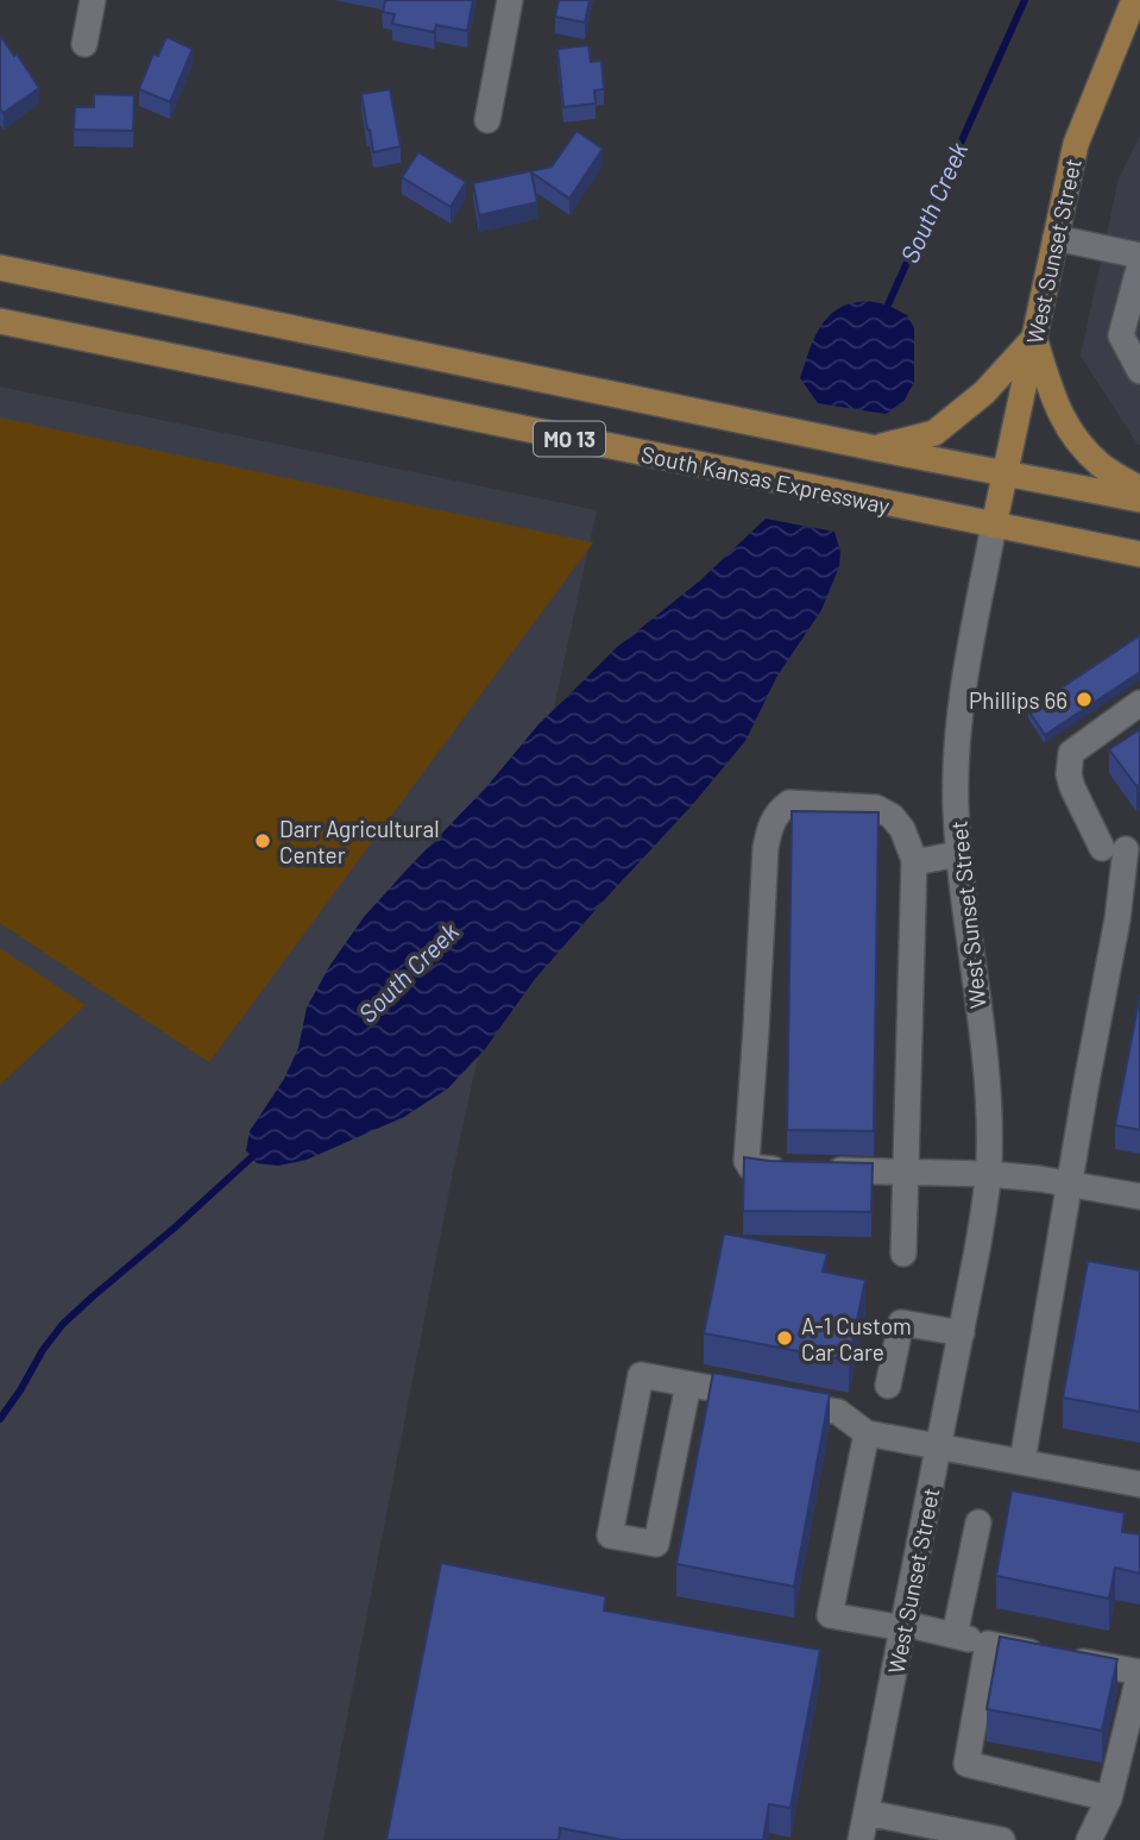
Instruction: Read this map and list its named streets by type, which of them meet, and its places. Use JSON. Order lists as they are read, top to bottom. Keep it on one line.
{"streets":{"main road":["West Sunset Street","MO 13","South Kansas Expressway"]},"crossings":[["West Sunset Street","MO 13"],["West Sunset Street","South Kansas Expressway"]],"water":["South Creek"],"places":["Phillips 66","Darr Agricultural Center","A-1 Custom Car Care"]}
